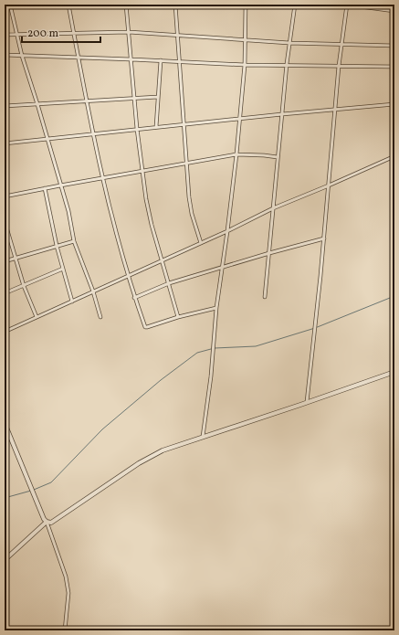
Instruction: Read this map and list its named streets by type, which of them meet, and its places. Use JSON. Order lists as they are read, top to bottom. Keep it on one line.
{"scale_bar":"200 m"}
